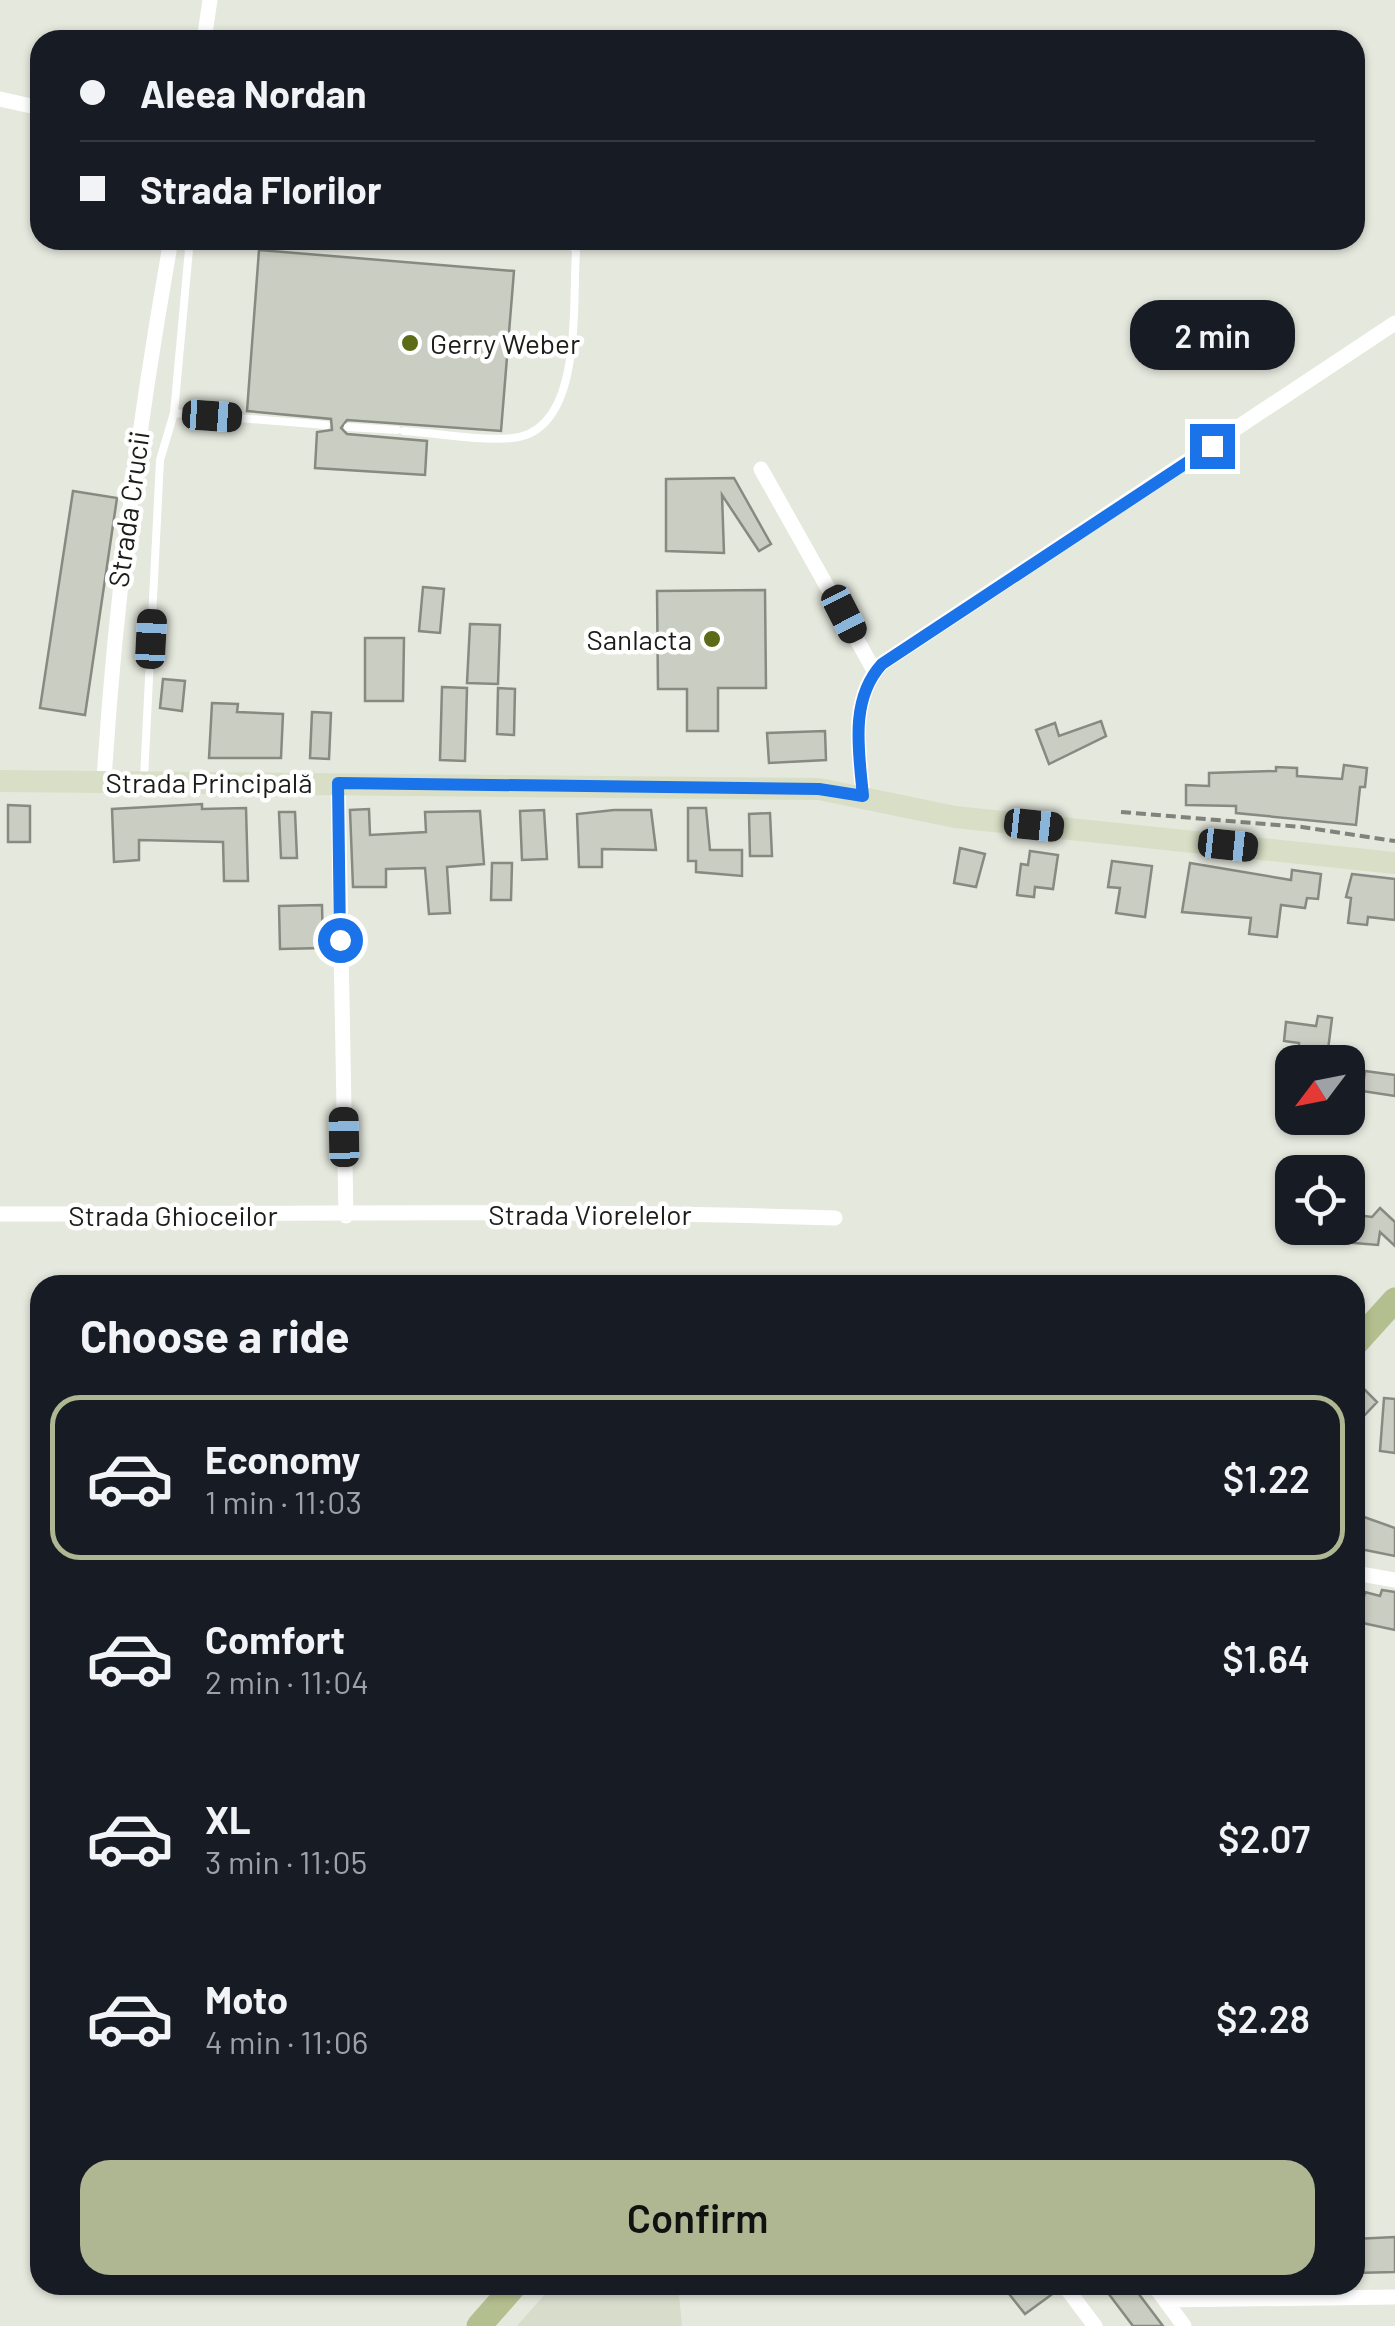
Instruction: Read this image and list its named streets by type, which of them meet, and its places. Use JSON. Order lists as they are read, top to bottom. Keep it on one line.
{"streets":{"street":["Strada Crucii","Strada Principală","Strada Viorelelor","Strada Ghioceilor"]},"crossings":[["Strada Crucii","Strada Principală"],["Strada Viorelelor","Strada Ghioceilor"]],"places":["Gerry Weber","Sanlacta"],"north":"bottom left","page":{"banner":["Aleea Nordan","Strada Florilor"],"bubble":"2 min","heading":"Choose a ride","list":[{"name":"Economy","note":"1 min · 11:03","value":"$1.22"},{"name":"Comfort","note":"2 min · 11:04","value":"$1.64"},{"name":"XL","note":"3 min · 11:05","value":"$2.07"},{"name":"Moto","note":"4 min · 11:06","value":"$2.28"}],"buttons":"Confirm"}}
